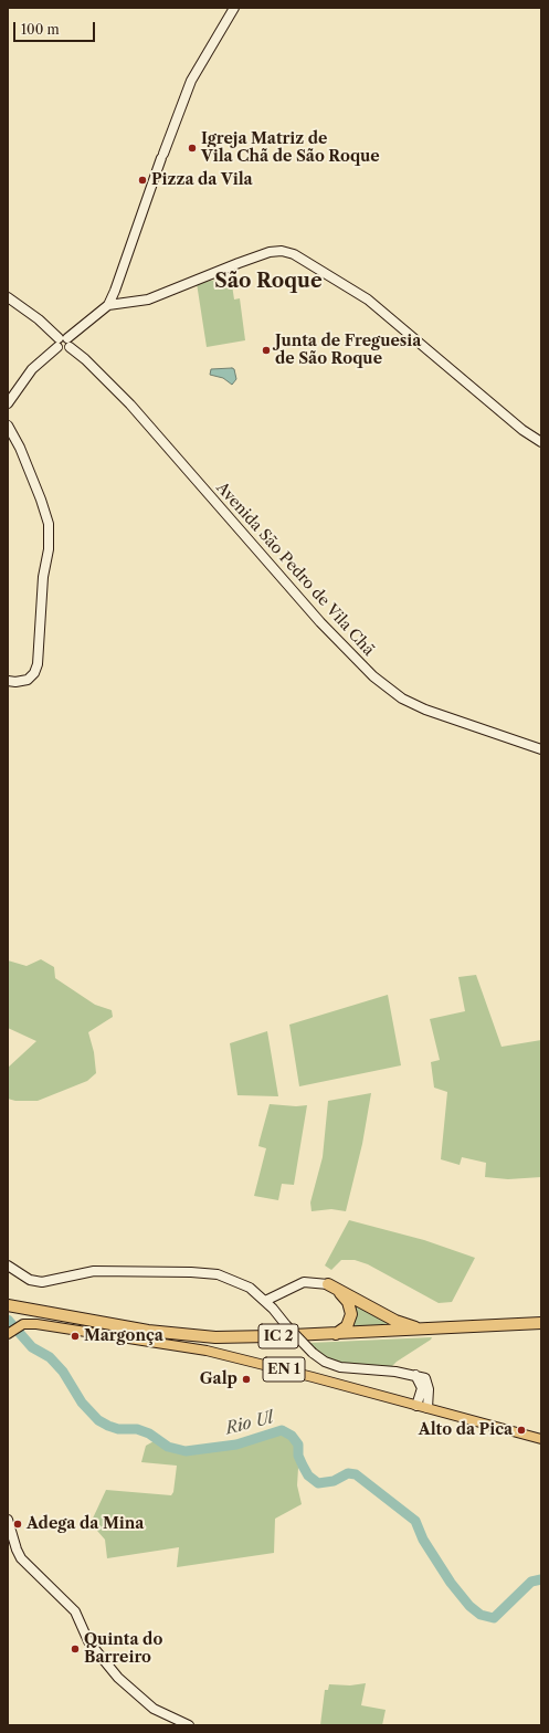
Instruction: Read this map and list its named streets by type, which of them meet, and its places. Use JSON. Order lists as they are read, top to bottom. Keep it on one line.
{"streets":{"highway":["IC 2"],"main road":["EN 1"],"street":["Avenida São Pedro de Vila Chã"]},"districts":["São Roque"],"water":["Rio Ul"],"places":["Igreja Matriz de Vila Chã de São Roque","Pizza da Vila","Junta de Freguesia de São Roque","Margonça","Galp","Alto da Pica","Adega da Mina","Quinta do Barreiro"],"scale_bar":"100 m"}
